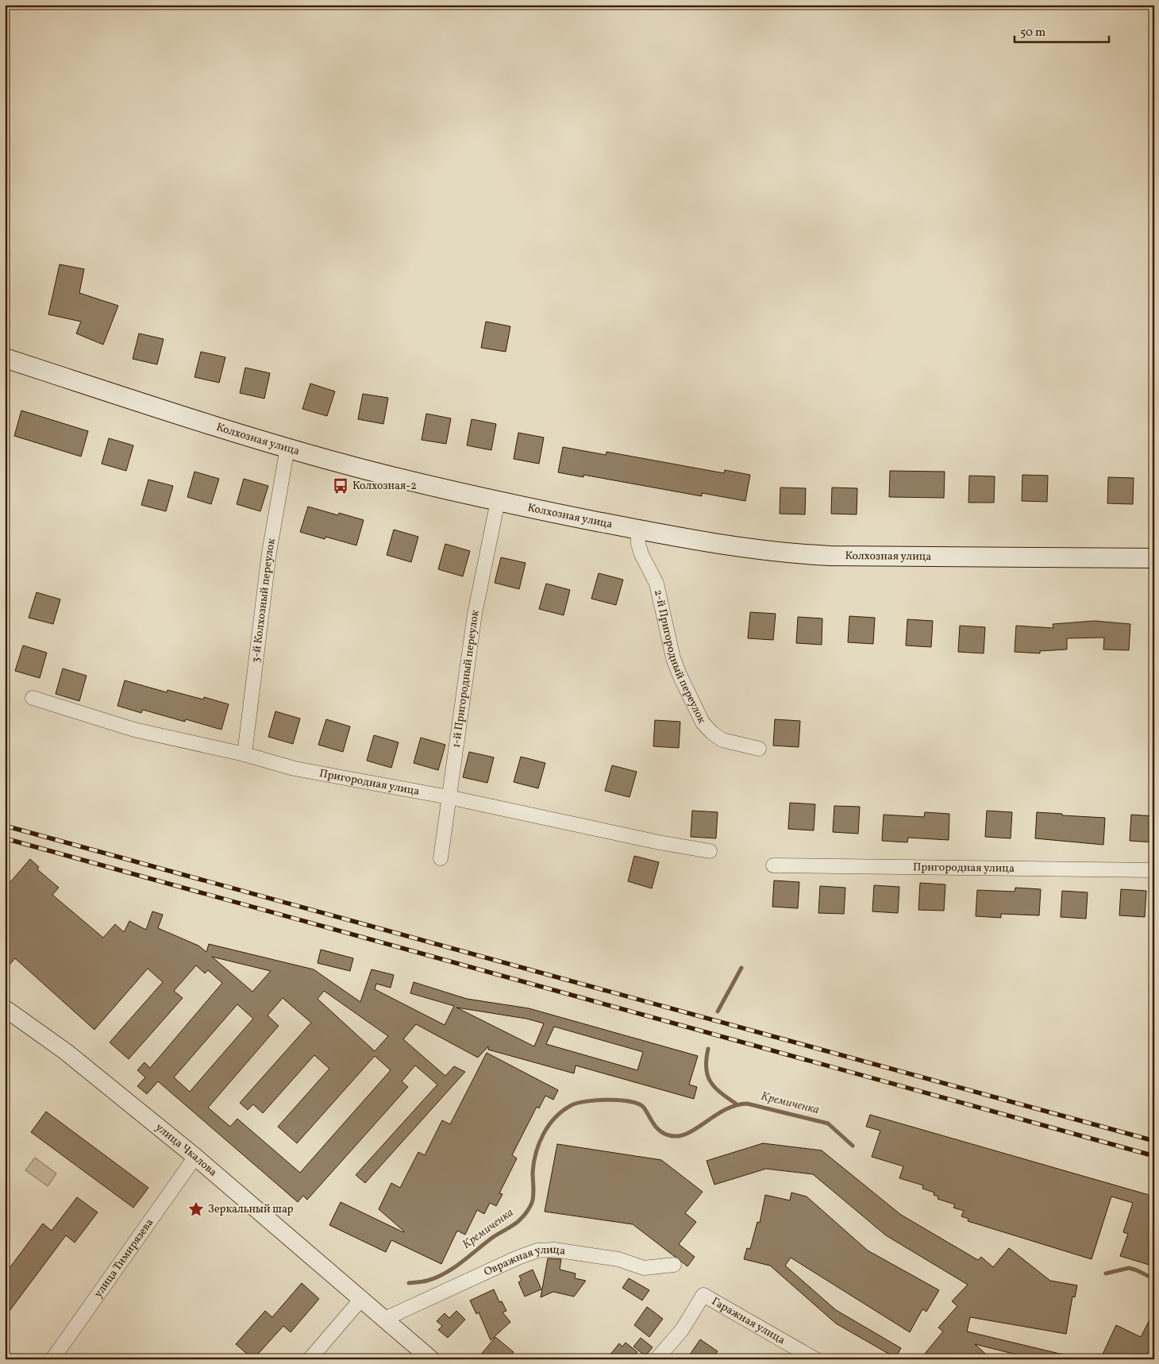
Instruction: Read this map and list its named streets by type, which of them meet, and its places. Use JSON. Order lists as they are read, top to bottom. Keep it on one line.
{"streets":{"main road":["Колхозная улица"],"street":["3-й Колхозный переулок","2-й Пригородный переулок","1-й Пригородный переулок","Пригородная улица","улица Чкалова","улица Тимирязева","Овражная улица","Гаражная улица"]},"crossings":[["Колхозная улица","3-й Колхозный переулок"],["Колхозная улица","2-й Пригородный переулок"],["Колхозная улица","1-й Пригородный переулок"],["3-й Колхозный переулок","Пригородная улица"],["1-й Пригородный переулок","Пригородная улица"],["улица Чкалова","улица Тимирязева"],["улица Чкалова","Овражная улица"]],"water":["Кремиченка"],"places":{"bus stop":["Колхозная-2"],"place":["Зеркальный шар"]},"scale_bar":"50 m"}
